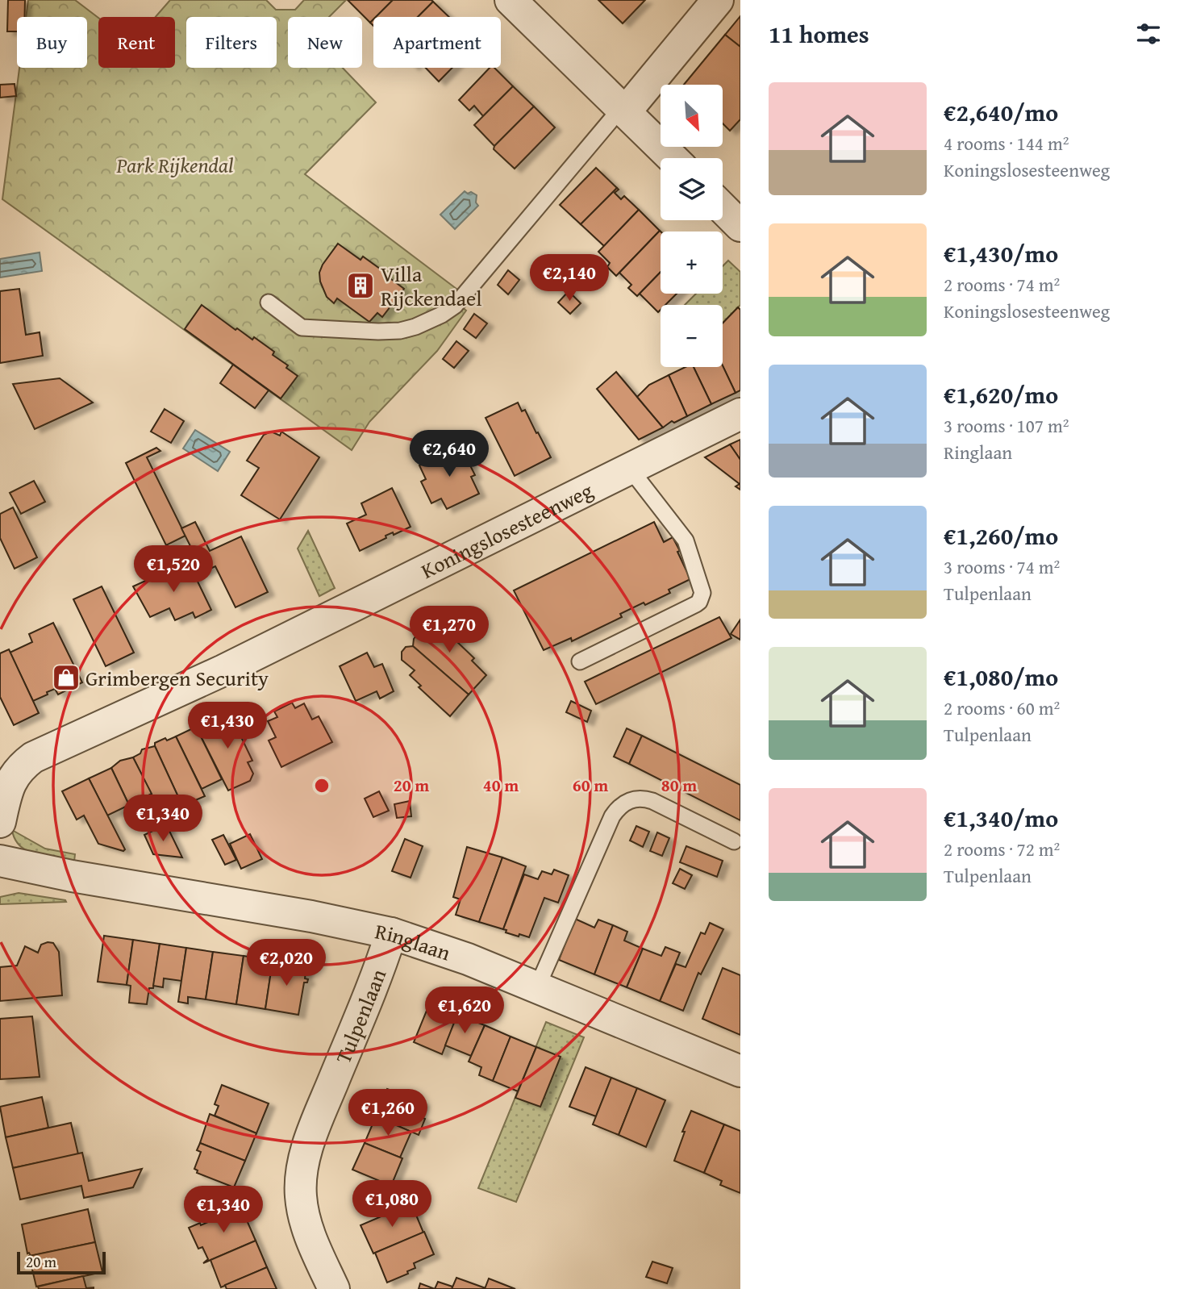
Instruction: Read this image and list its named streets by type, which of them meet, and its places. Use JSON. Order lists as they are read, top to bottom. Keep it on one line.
{"streets":{"street":["Koningslosesteenweg","Ringlaan","Tulpenlaan"]},"crossings":[["Ringlaan","Tulpenlaan"]],"parks":["Park Rijkendal"],"places":{"building":["Villa Rijckendael"],"shop":["Grimbergen Security"]},"scale_bar":"20 m","north":"bottom right","page":{"heading":"11 homes","chip":["Buy","Rent","Filters","New","Apartment"],"list":[{"name":"€2,640/mo","note":"4 rooms · 144 m² · Koningslosesteenweg"},{"name":"€1,430/mo","note":"2 rooms · 74 m² · Koningslosesteenweg"},{"name":"€1,620/mo","note":"3 rooms · 107 m² · Ringlaan"},{"name":"€1,260/mo","note":"3 rooms · 74 m² · Tulpenlaan"},{"name":"€1,080/mo","note":"2 rooms · 60 m² · Tulpenlaan"},{"name":"€1,340/mo","note":"2 rooms · 72 m² · Tulpenlaan"}],"map_buttons":["+","−"],"price":["€2,140","€2,640","€1,520","€1,270","€1,430","€1,340","€2,020","€1,620","€1,260","€1,080","€1,340"],"scale":"20 m"},"rings":["20 m","40 m","60 m","80 m"]}
